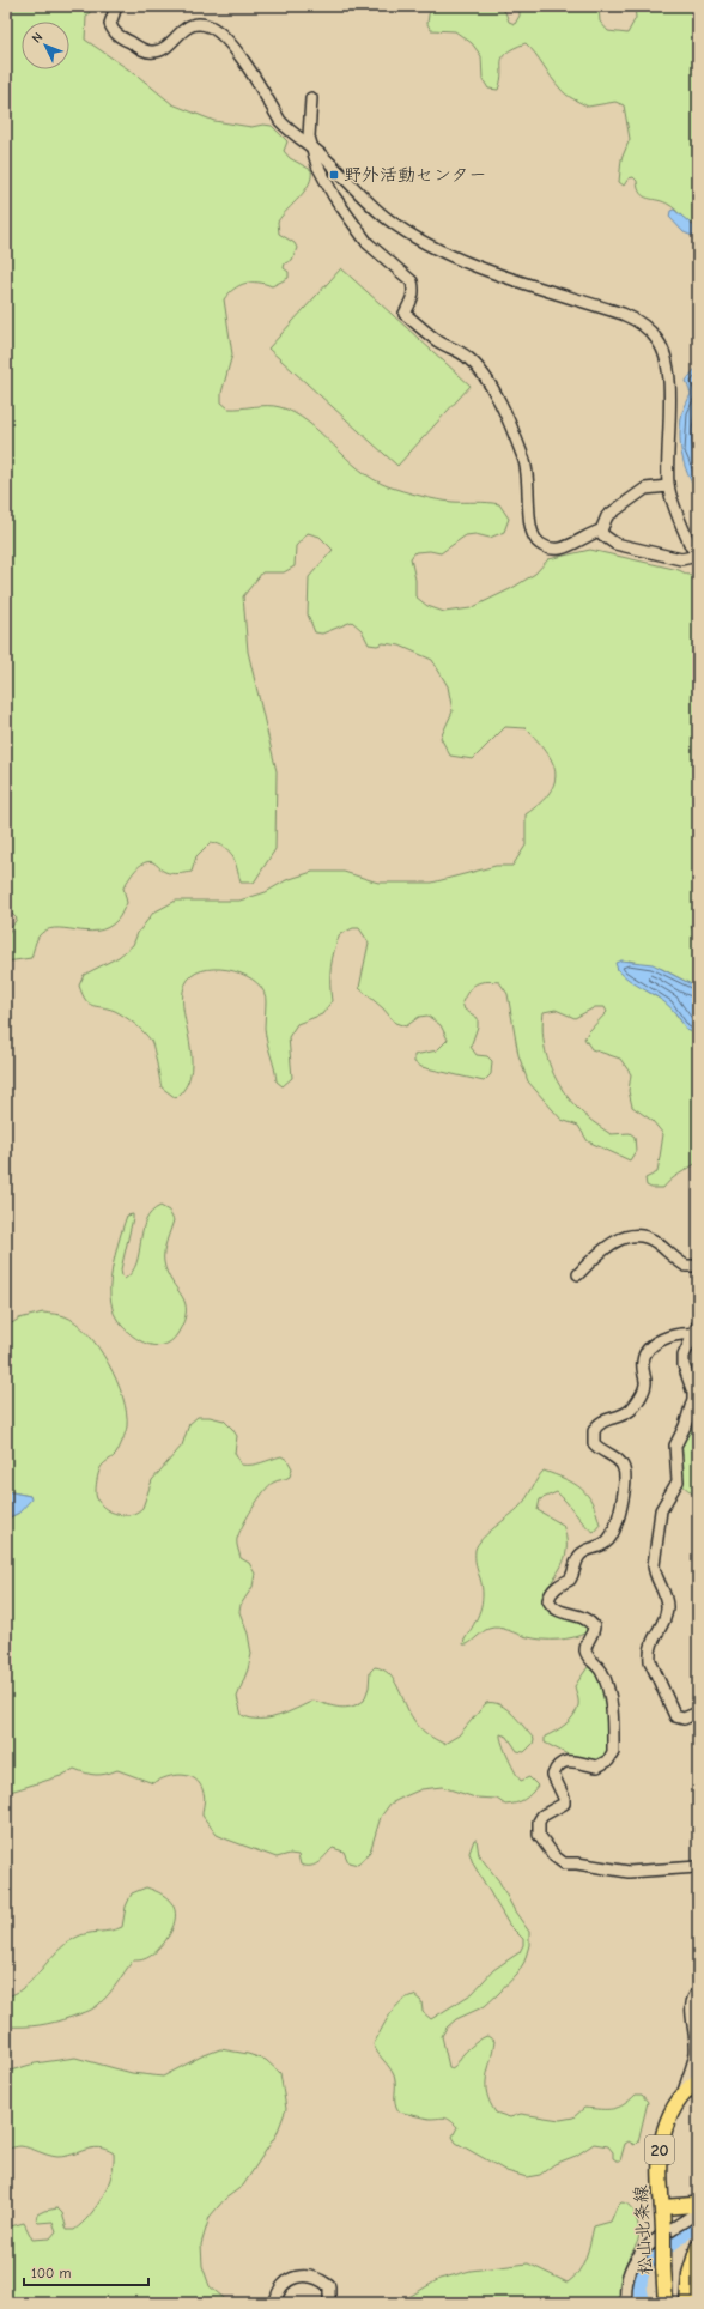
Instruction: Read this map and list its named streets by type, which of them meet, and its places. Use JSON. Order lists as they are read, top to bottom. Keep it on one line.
{"streets":{"main road":["20","松山北条線"]},"places":{"transit":["野外活動センター"]},"scale_bar":"100 m","north":"top left"}
